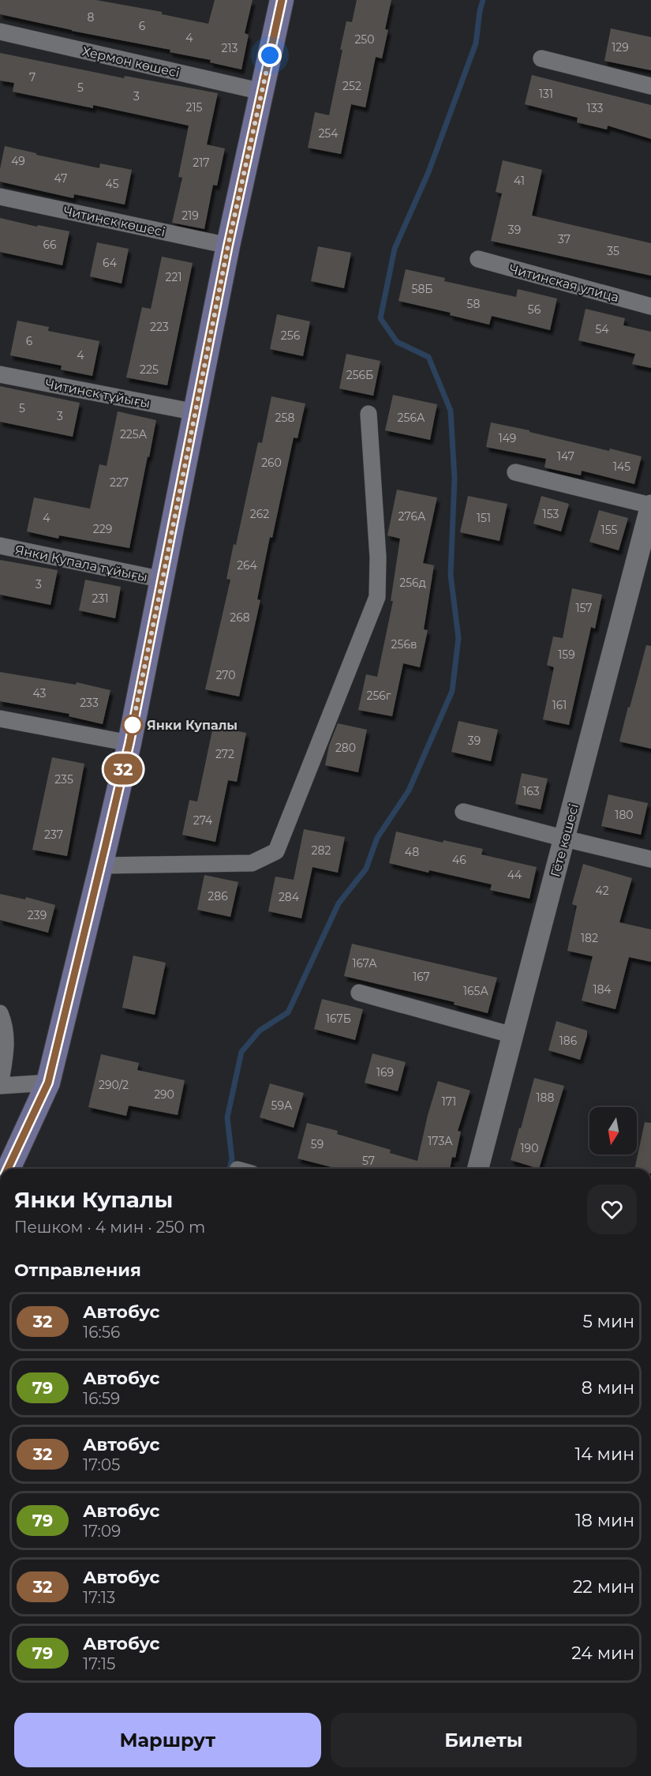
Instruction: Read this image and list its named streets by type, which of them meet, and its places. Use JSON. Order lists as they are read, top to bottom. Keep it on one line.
{"streets":{"street":["Хермон көшесі","Читинск көшесі","Читинская улица","Читинск тұйығы","Янки Купала тұйығы","Гёте көшесі"]},"places":["Янки Купалы"],"lines":["bus line 32"],"house_numbers":["8","6","4","250","129","213","7","252","5","131","3","215","133","254","49","217","47","41","45","219","39","37","66","35","64","221","58Б","58","56","223","54","256","6","4","225","256Б","5","3","258","256А","225А","149","147","260","145","227","262","153","276А","4","151","229","155","264","256д","3","231","157","268","256в","159","270","43","256г","233","161","39","280","272","235","163","180","274","237","282","48","46","44","42","286","284","239","182","167А","167","184","165А","167Б","186","169","290/2","290","188","171","59А","173А","59","190","57"],"north":"bottom","page":{"on_map":"32","heading":[["Янки Купалы","Пешком · 4 мин · 250 m"],"Отправления"],"list":[{"mark":"32","name":"Автобус","note":"16:56","value":"5 мин"},{"mark":"79","name":"Автобус","note":"16:59","value":"8 мин"},{"mark":"32","name":"Автобус","note":"17:05","value":"14 мин"},{"mark":"79","name":"Автобус","note":"17:09","value":"18 мин"},{"mark":"32","name":"Автобус","note":"17:13","value":"22 мин"},{"mark":"79","name":"Автобус","note":"17:15","value":"24 мин"}],"buttons":["Маршрут","Билеты"]}}
